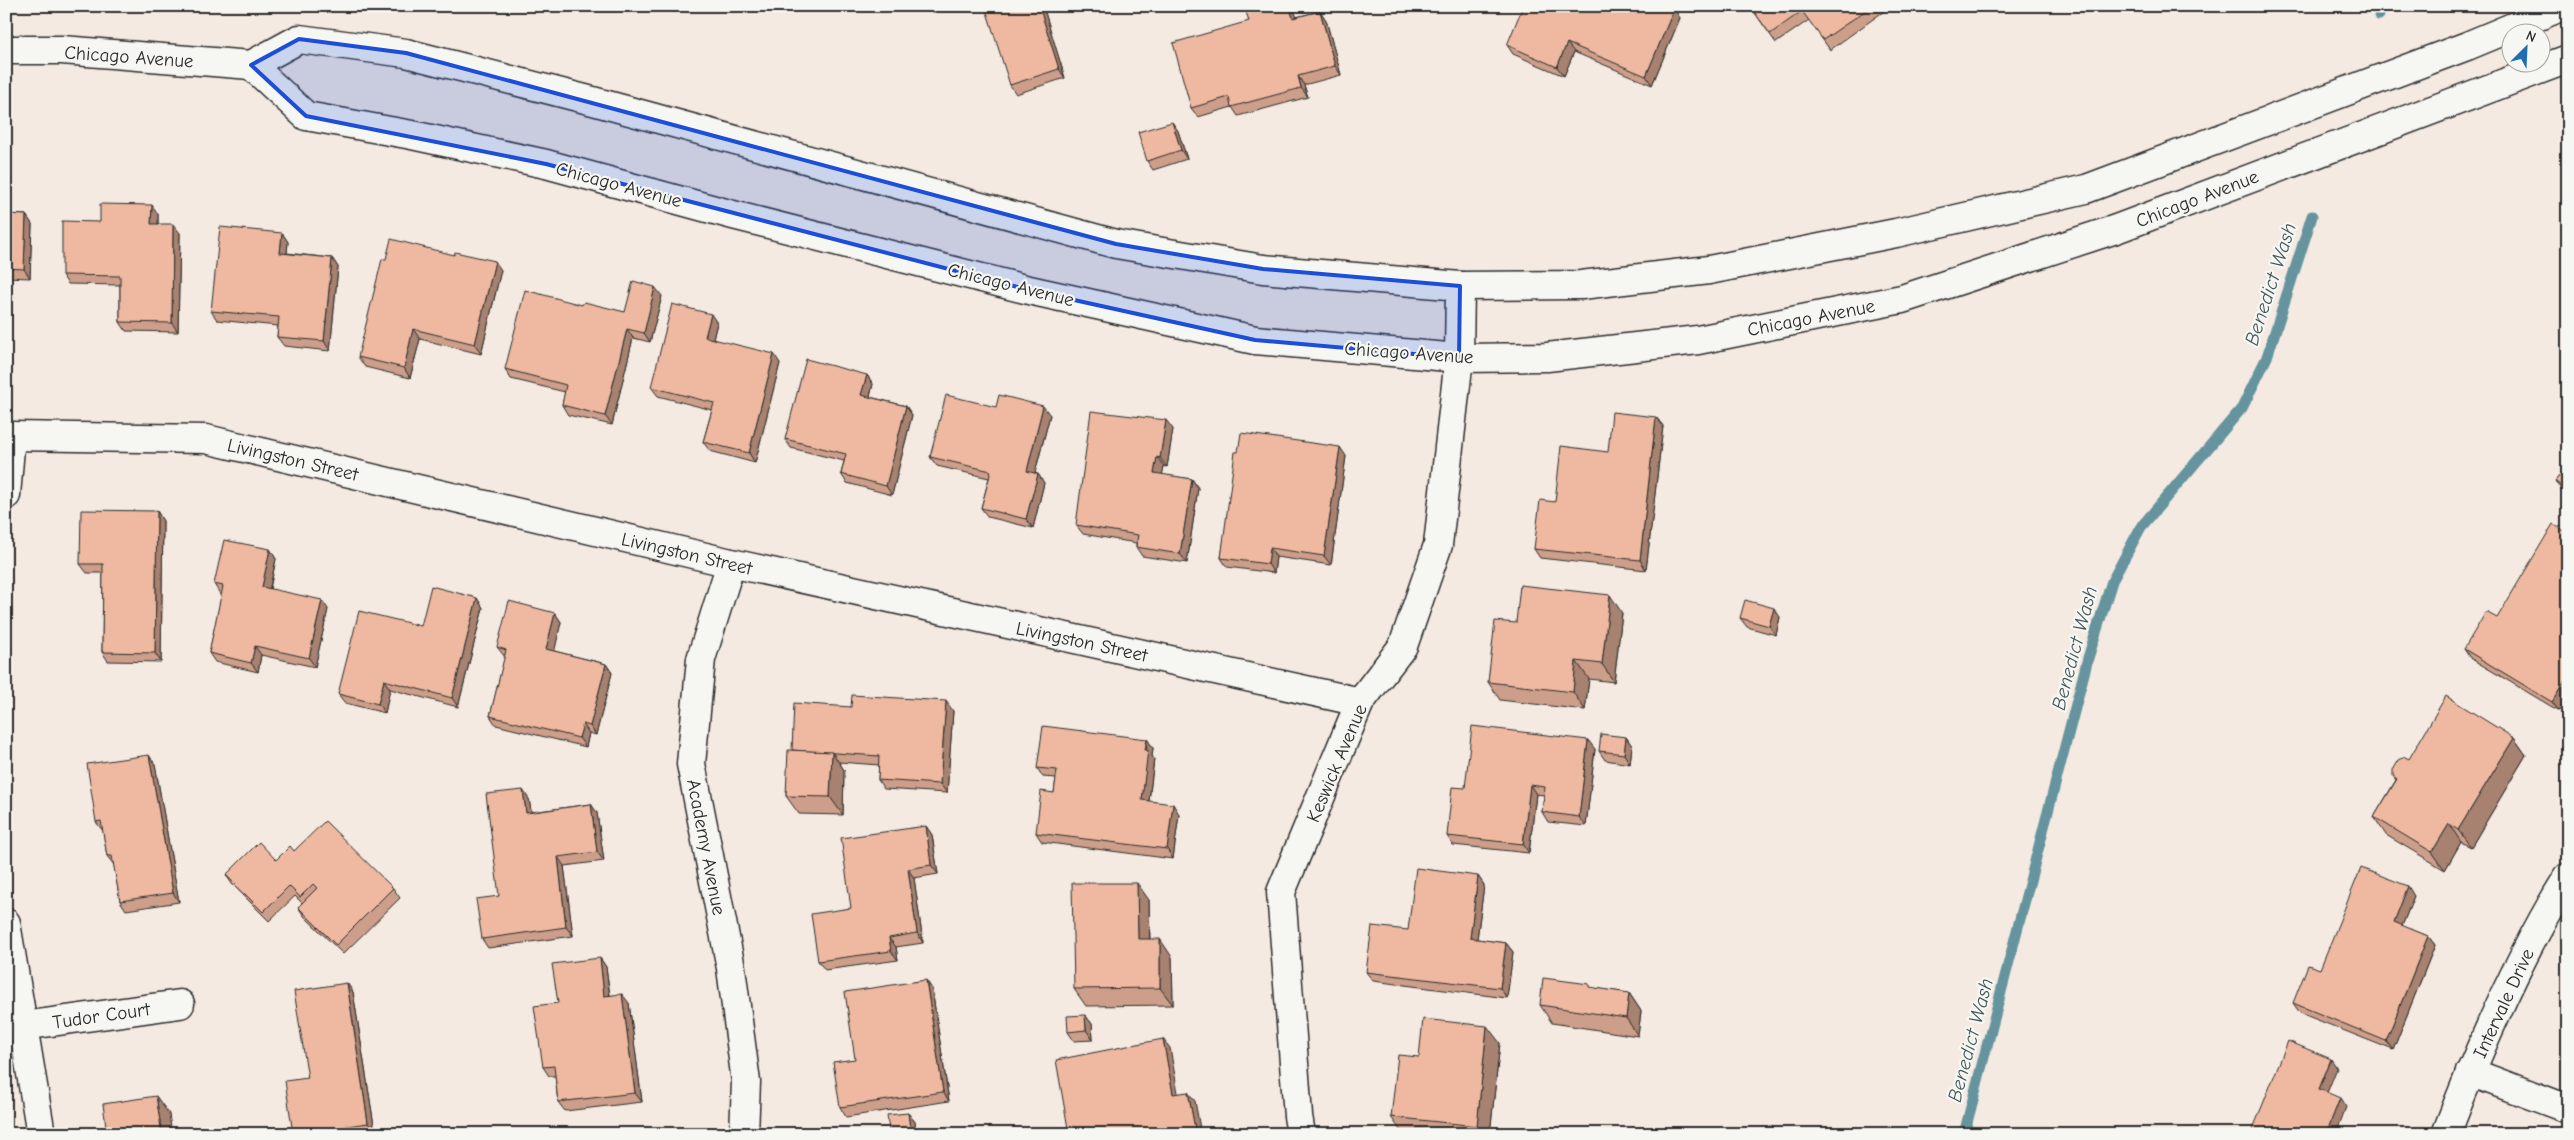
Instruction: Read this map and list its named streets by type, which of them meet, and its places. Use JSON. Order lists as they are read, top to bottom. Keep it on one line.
{"streets":{"main road":["Chicago Avenue","Livingston Street","Keswick Avenue","Academy Avenue","Intervale Drive","Tudor Court"]},"crossings":[["Chicago Avenue","Keswick Avenue"],["Livingston Street","Keswick Avenue"],["Livingston Street","Academy Avenue"]],"water":["Benedict Wash"],"north":"top right"}
